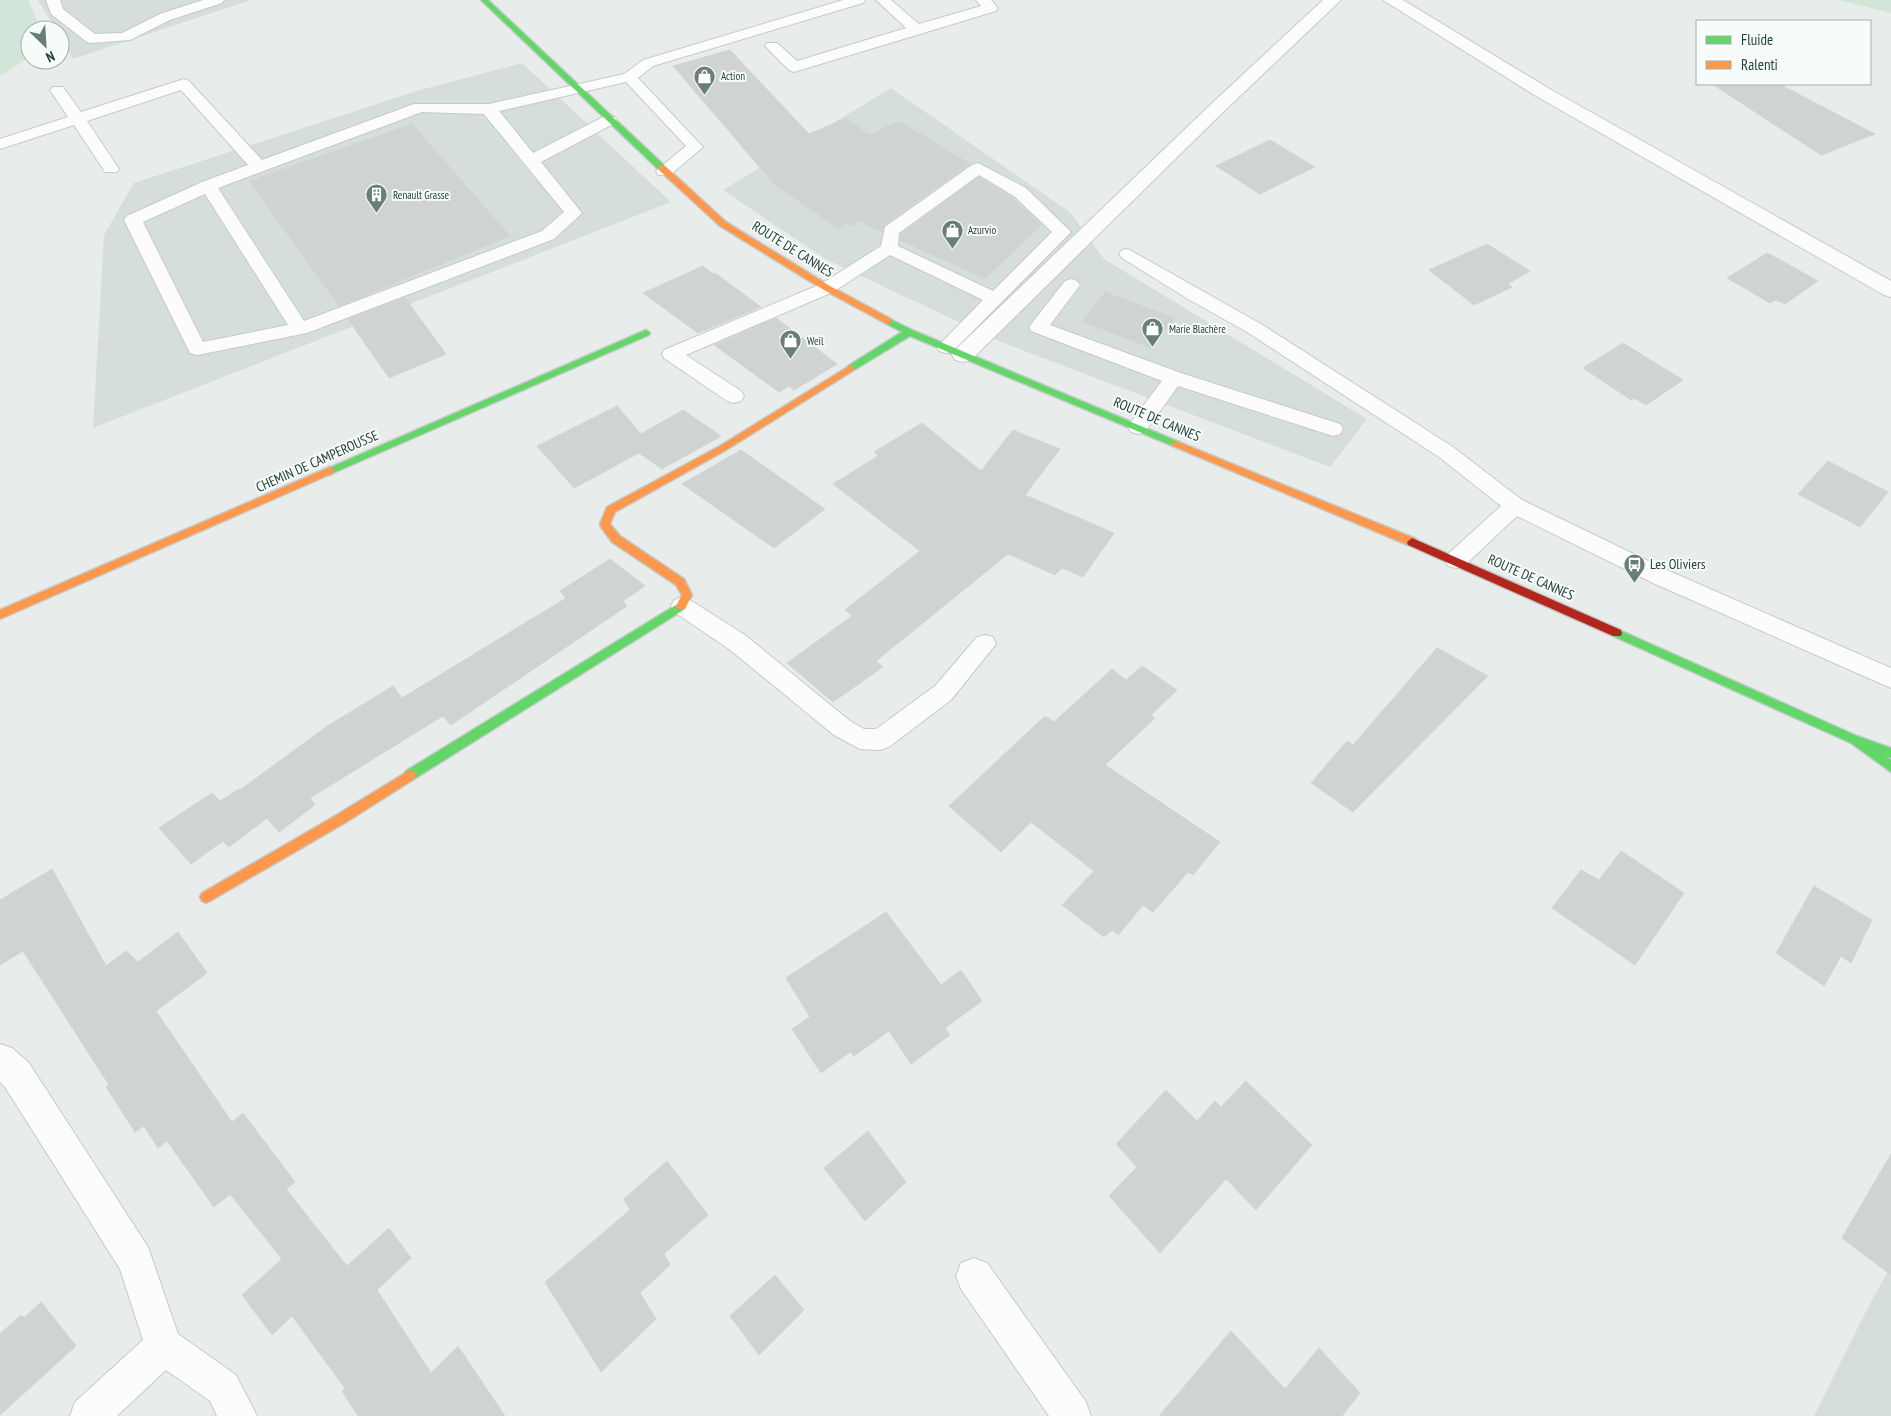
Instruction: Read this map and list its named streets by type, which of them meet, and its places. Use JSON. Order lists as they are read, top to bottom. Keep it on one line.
{"streets":{"main road":["ROUTE DE CANNES","CHEMIN DE CAMPEROUSSE"]},"places":{"shop":["Action","Azurvio","Marie Blachère","Weil"],"building":["Renault Grasse"],"bus stop":["Les Oliviers"]},"legend":["Fluide","Ralenti"],"north":"bottom right"}
